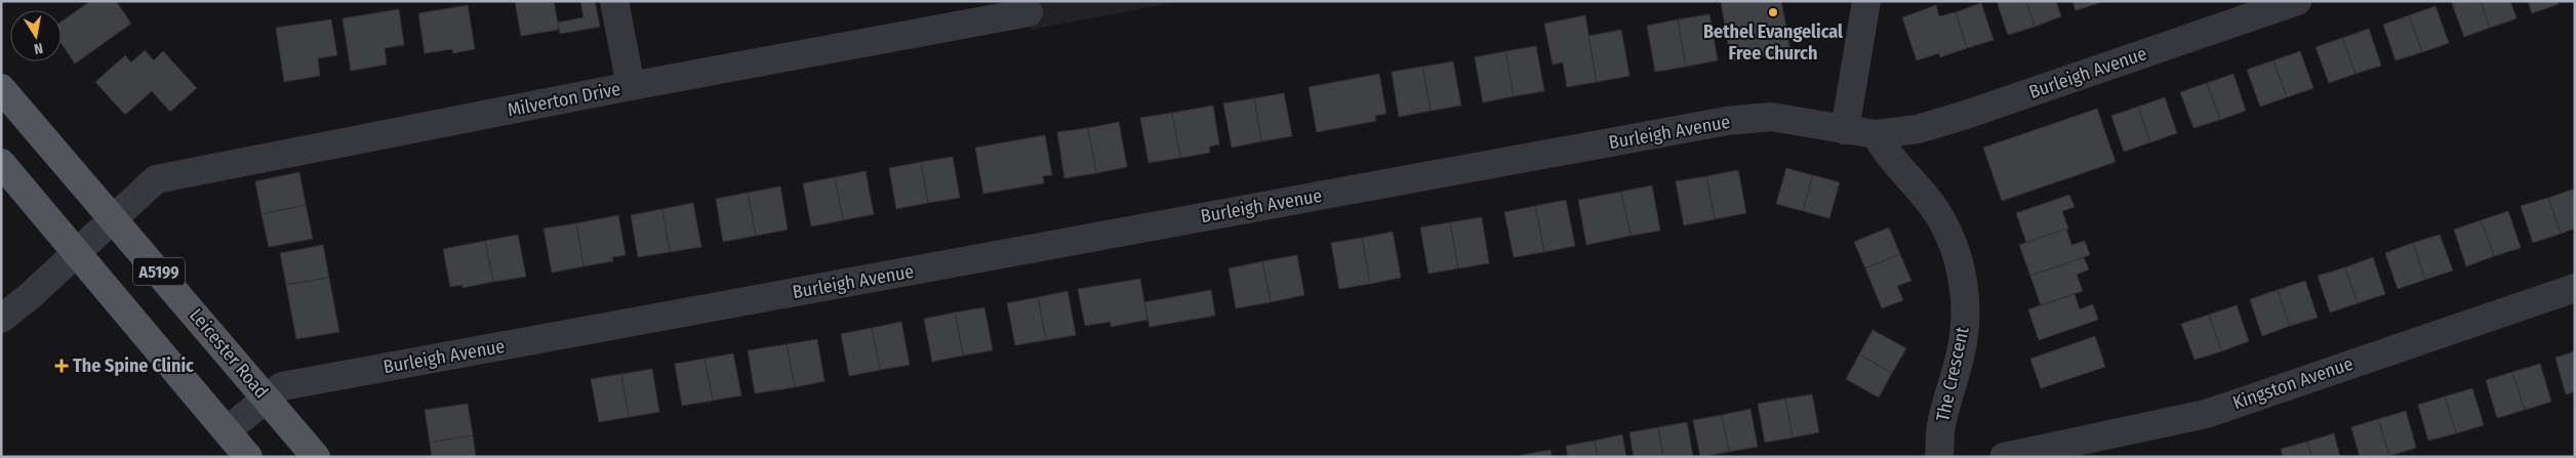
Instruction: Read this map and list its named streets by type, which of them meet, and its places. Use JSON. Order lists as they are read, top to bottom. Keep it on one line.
{"streets":{"main road":["A5199","Leicester Road"],"street":["Burleigh Avenue","Milverton Drive","The Crescent","Kingston Avenue"]},"crossings":[["Burleigh Avenue","A5199"],["Burleigh Avenue","Leicester Road"],["Burleigh Avenue","The Crescent"],["Milverton Drive","A5199"],["Milverton Drive","Leicester Road"]],"places":{"other":["Bethel Evangelical Free Church"],"health":["The Spine Clinic"]},"north":"bottom"}
